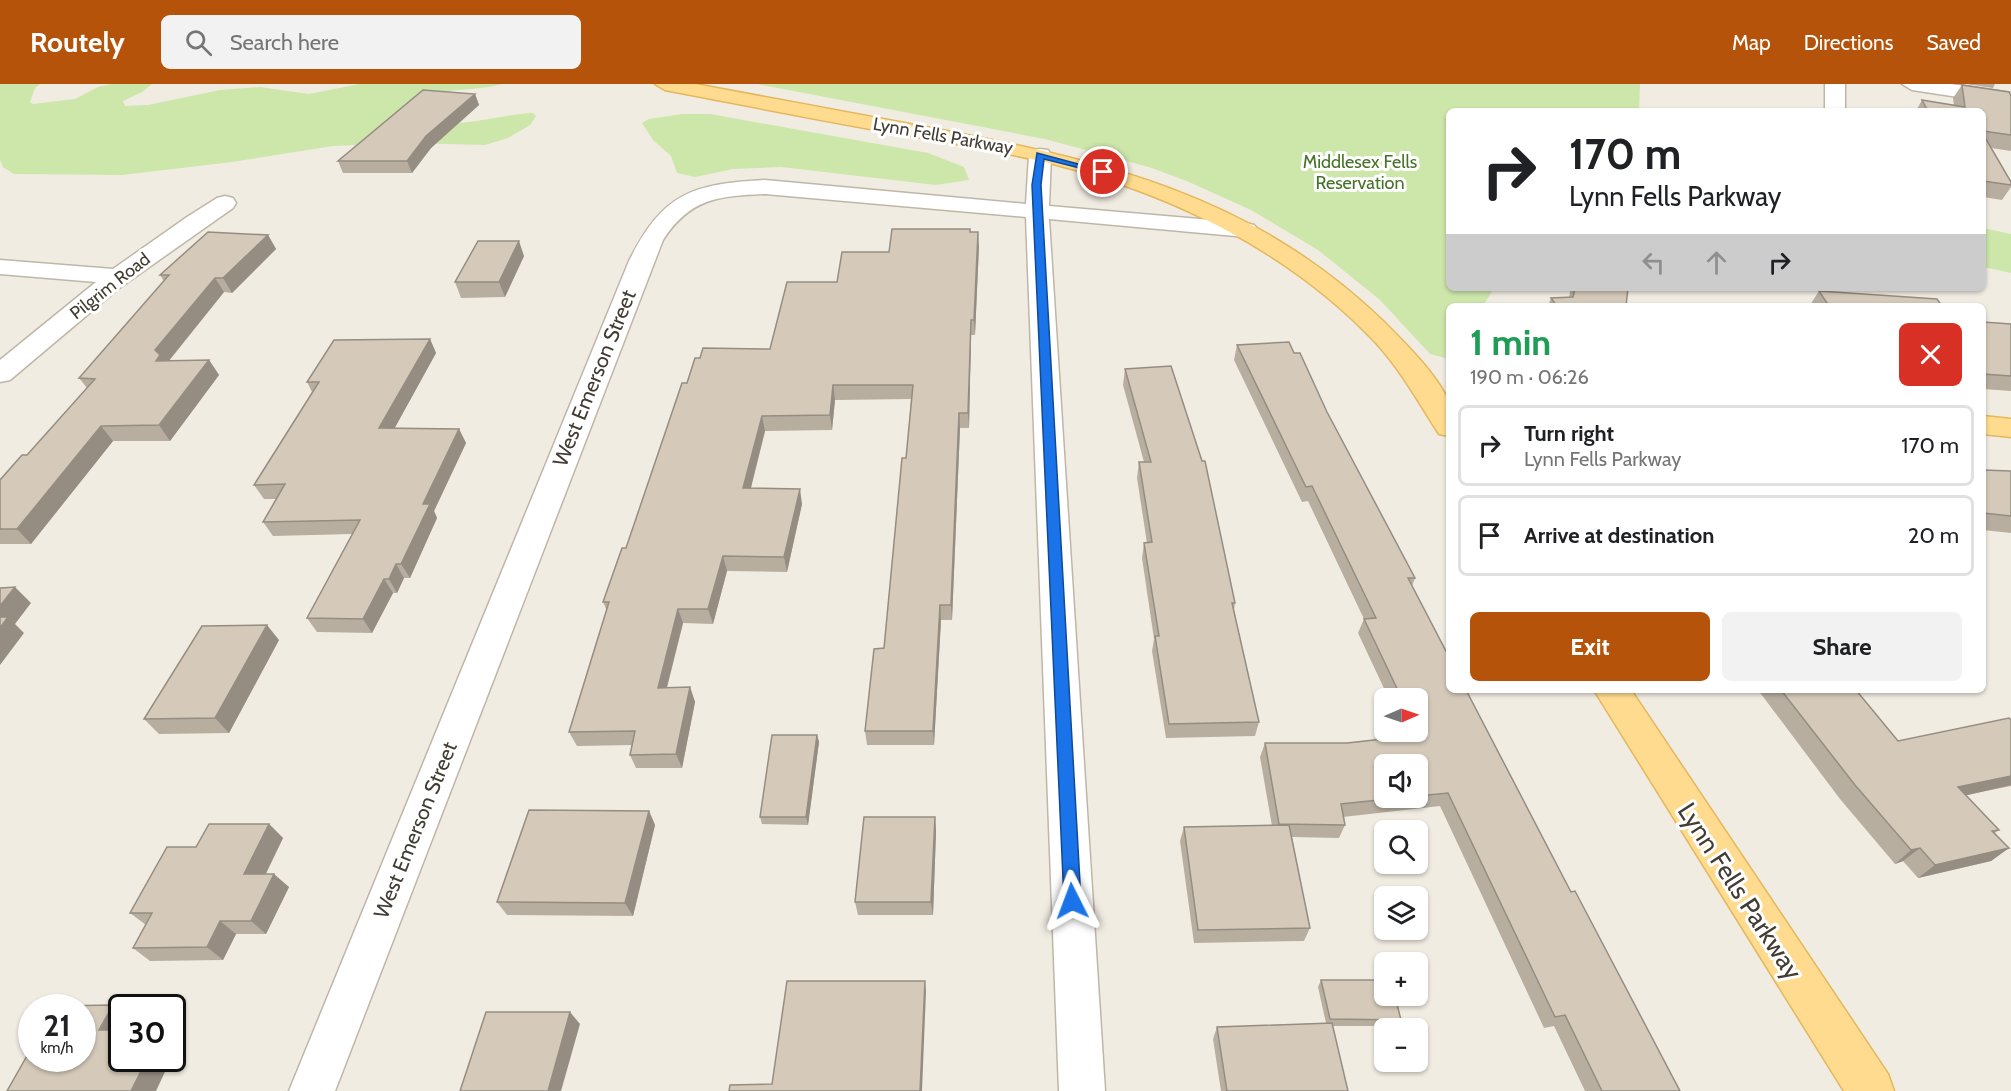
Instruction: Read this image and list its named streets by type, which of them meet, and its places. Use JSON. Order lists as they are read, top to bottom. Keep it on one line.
{"streets":{"main road":["Lynn Fells Parkway"],"street":["Pilgrim Road","West Emerson Street"]},"crossings":[["Lynn Fells Parkway","West Emerson Street"]],"parks":["Middlesex Fells Reservation"],"north":"right","page":{"header":"Routely","search":"Search here","nav":["Map","Directions","Saved"],"turn":["170 m","Lynn Fells Parkway"],"heading":["1 min","190 m · 06:26"],"list":[{"name":"Turn right","note":"Lynn Fells Parkway","value":"170 m"},{"name":"Arrive at destination","value":"20 m"}],"buttons":["Exit","Share"],"map_buttons":["+","−"],"speed":"21 km/h","limit":"30"}}
